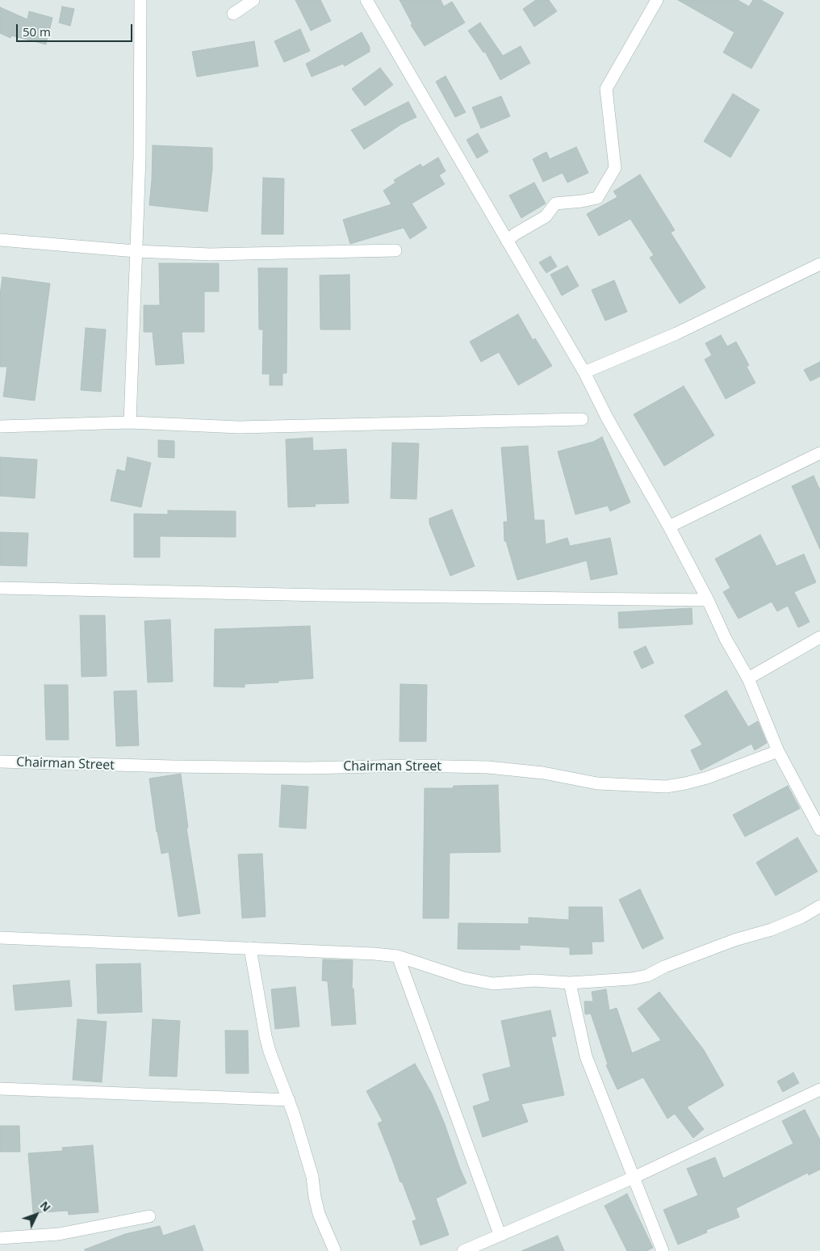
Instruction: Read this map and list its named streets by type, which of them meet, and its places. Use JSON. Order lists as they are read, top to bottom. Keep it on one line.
{"streets":{"street":["Chairman Street"]},"scale_bar":"50 m","north":"top right"}
